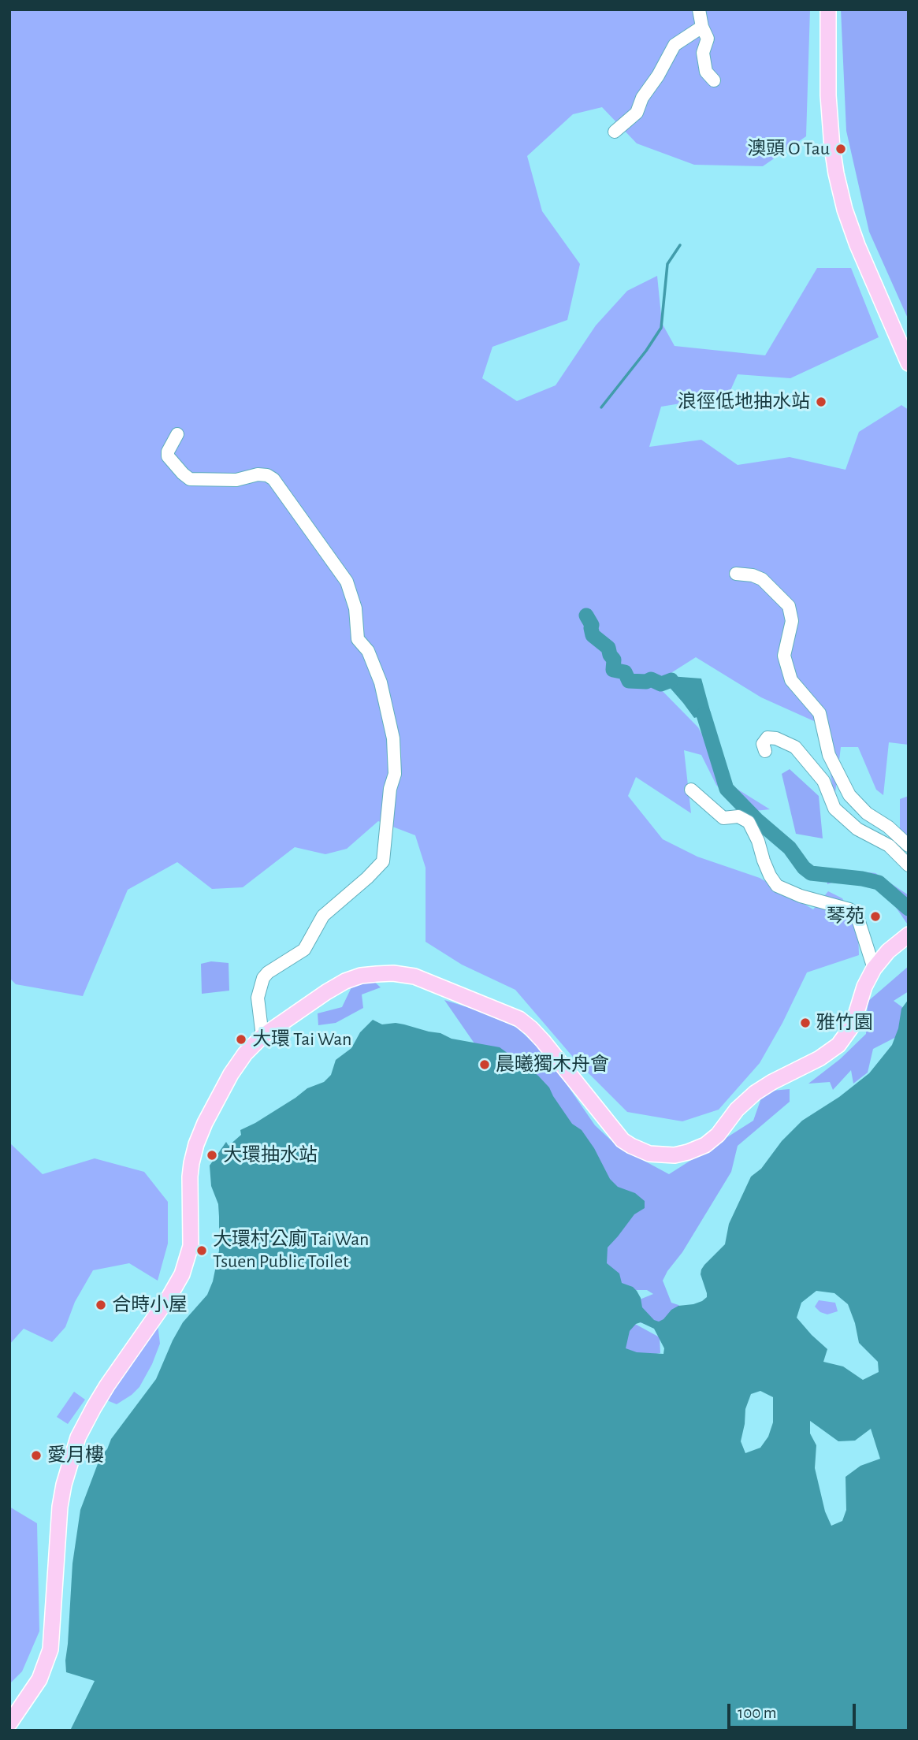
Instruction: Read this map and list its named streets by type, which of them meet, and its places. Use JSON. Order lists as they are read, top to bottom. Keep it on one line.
{"places":["澳頭 O Tau","浪徑低地抽水站","琴苑","雅竹園","大環 Tai Wan","晨曦獨木舟會","大環抽水站","大環村公廁 Tai Wan Tsuen Public Toilet","合時小屋","愛月樓"],"scale_bar":"100 m"}
